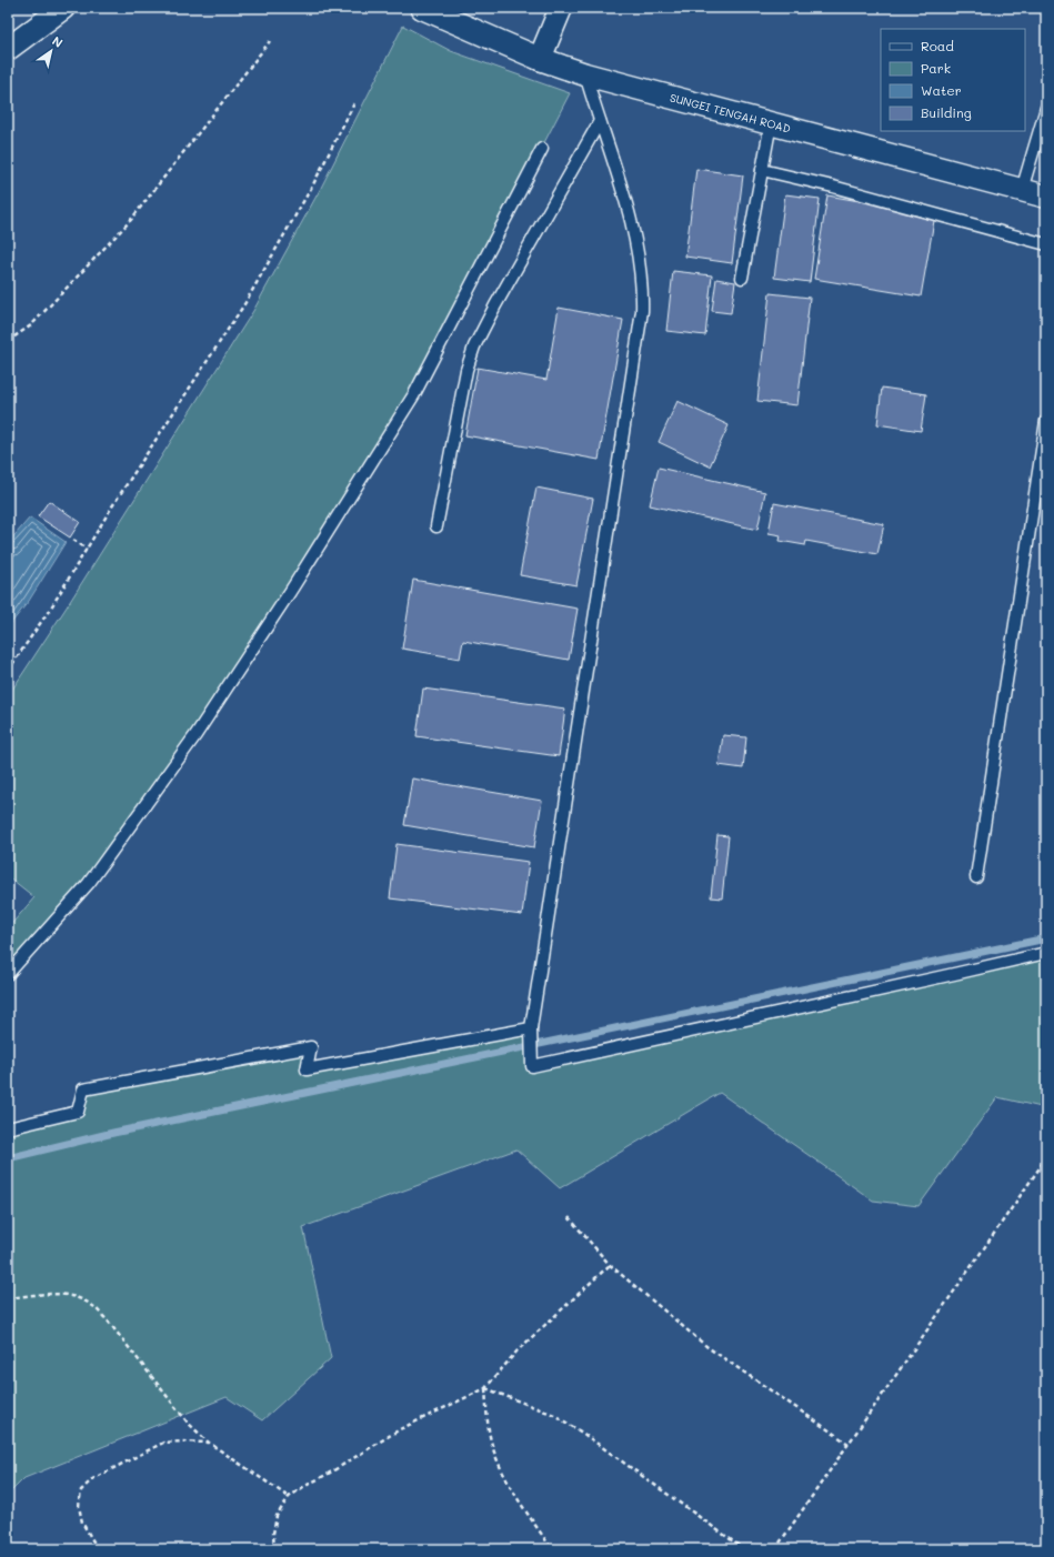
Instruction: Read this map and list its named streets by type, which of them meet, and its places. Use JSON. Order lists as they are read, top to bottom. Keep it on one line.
{"streets":{"street":["SUNGEI TENGAH ROAD"]},"legend":["Road","Park","Water","Building"],"north":"top right"}
